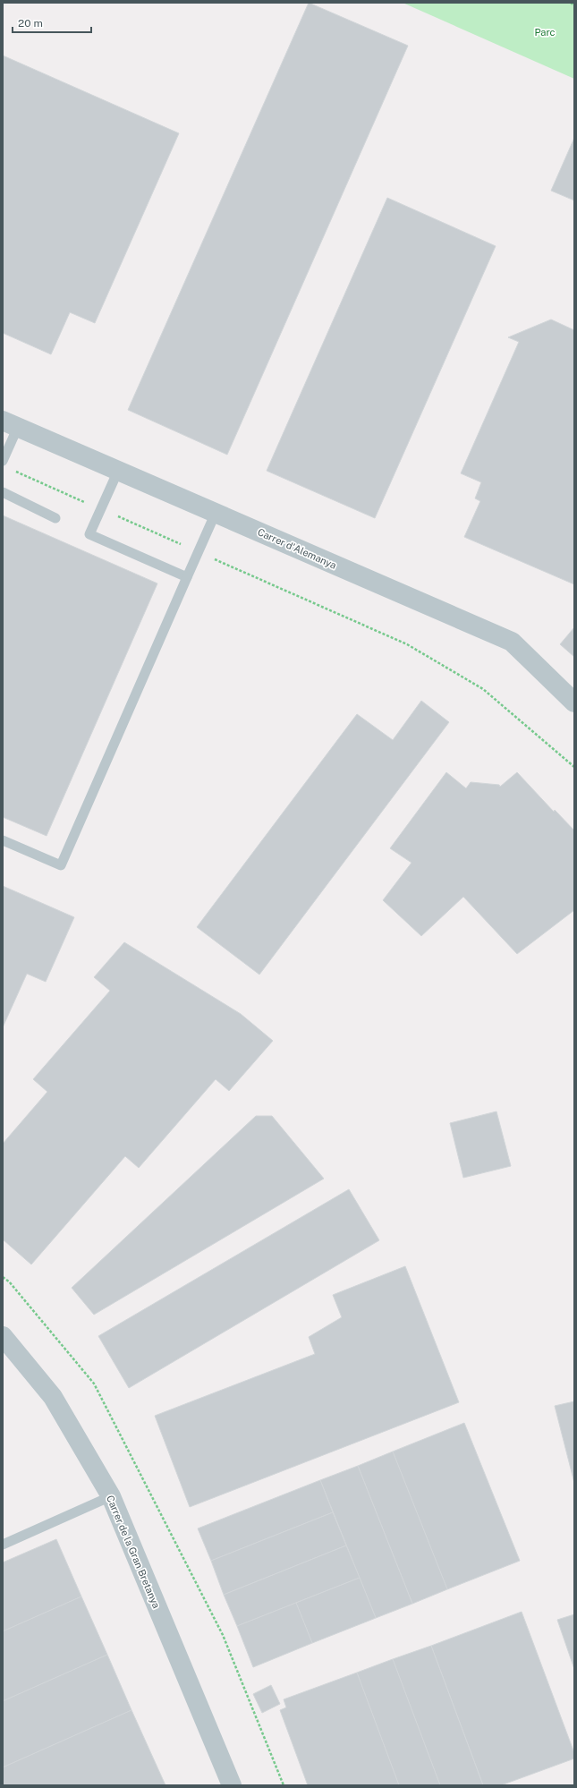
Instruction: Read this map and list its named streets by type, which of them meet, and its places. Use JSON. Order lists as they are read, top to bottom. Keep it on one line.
{"streets":{"street":["Carrer d'Alemanya","Carrer de la Gran Bretanya"]},"parks":["Parc"],"scale_bar":"20 m"}
